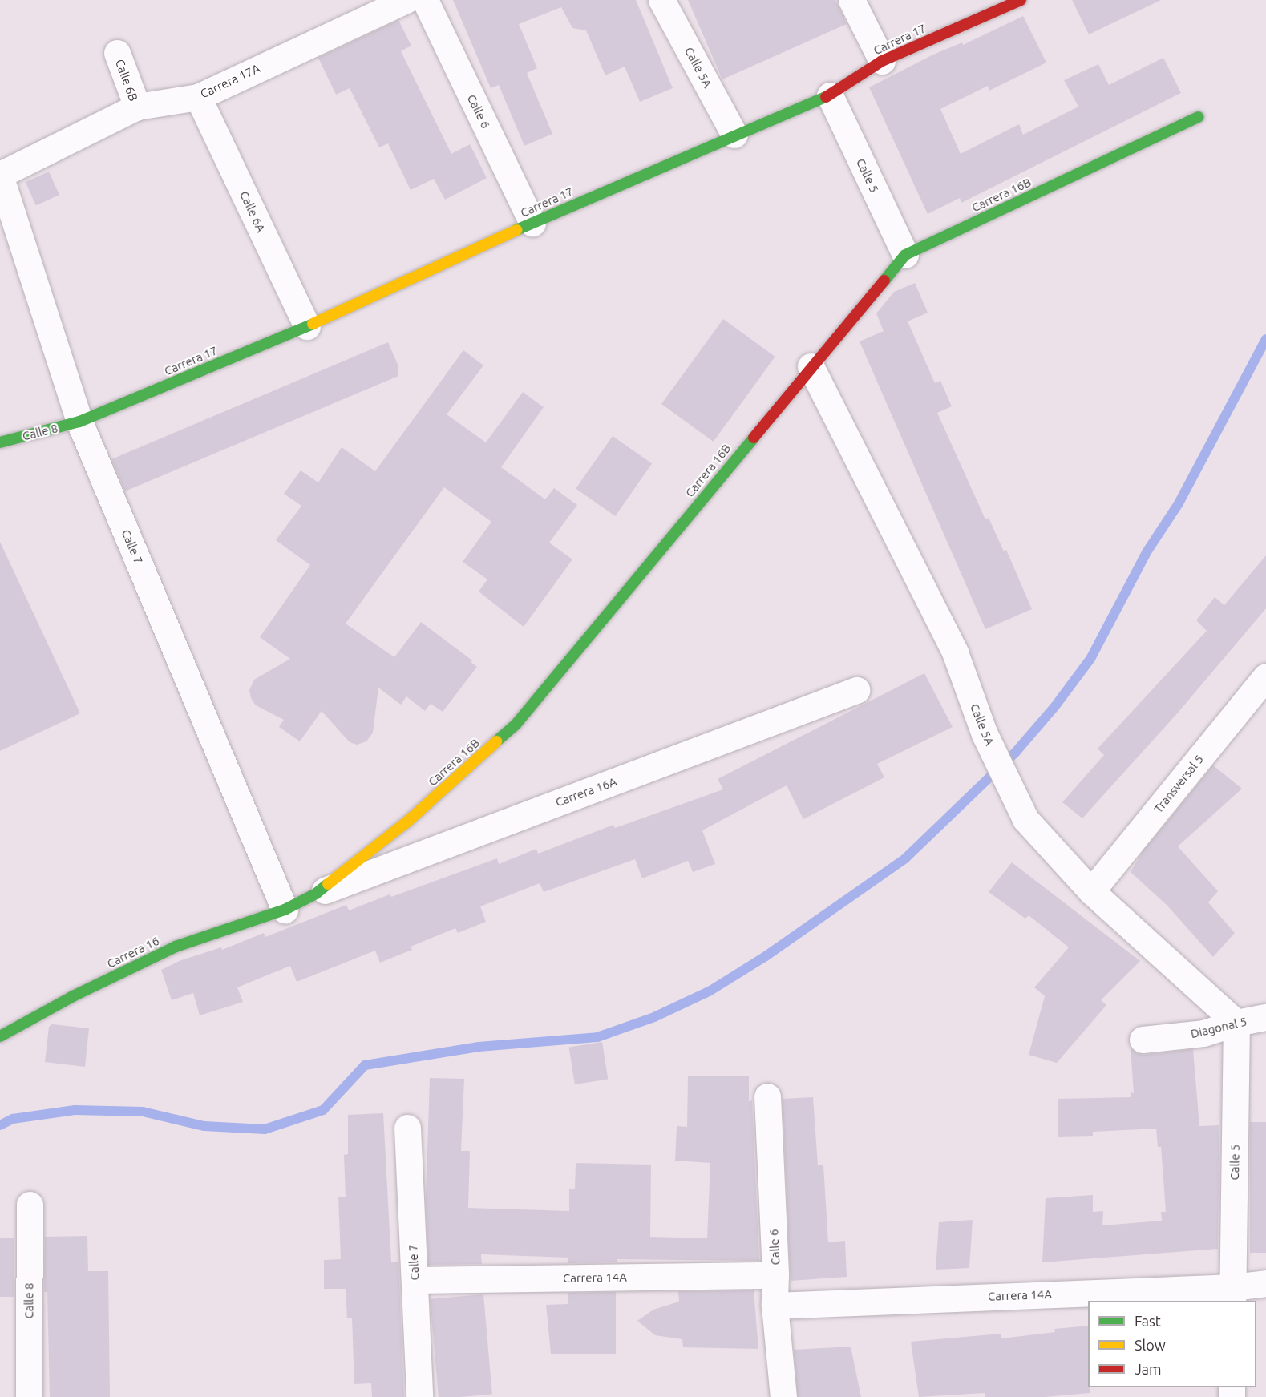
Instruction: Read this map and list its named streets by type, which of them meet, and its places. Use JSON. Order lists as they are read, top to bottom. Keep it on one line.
{"streets":{"street":["Carrera 17","Calle 5A","Calle 6B","Carrera 17A","Calle 6","Calle 5","Carrera 16B","Calle 6A","Calle 8","Calle 7","Transversal 5","Carrera 16A","Carrera 16","Diagonal 5","Carrera 14A"]},"crossings":[["Carrera 17","Calle 5A"],["Carrera 17","Calle 6"],["Carrera 17","Calle 5"],["Carrera 17","Calle 6A"],["Carrera 17","Calle 8"],["Carrera 17","Calle 7"],["Calle 5A","Calle 5"],["Calle 5A","Carrera 16B"],["Calle 5A","Transversal 5"],["Calle 5A","Diagonal 5"],["Calle 6B","Carrera 17A"],["Carrera 17A","Calle 6A"],["Carrera 17A","Calle 7"],["Calle 6","Carrera 14A"],["Calle 5","Carrera 16B"],["Calle 5","Diagonal 5"],["Calle 5","Carrera 14A"],["Carrera 16B","Calle 7"],["Carrera 16B","Carrera 16A"],["Carrera 16B","Carrera 16"],["Calle 8","Calle 7"],["Calle 7","Carrera 16"],["Calle 7","Carrera 14A"]],"legend":["Fast","Slow","Jam"]}
